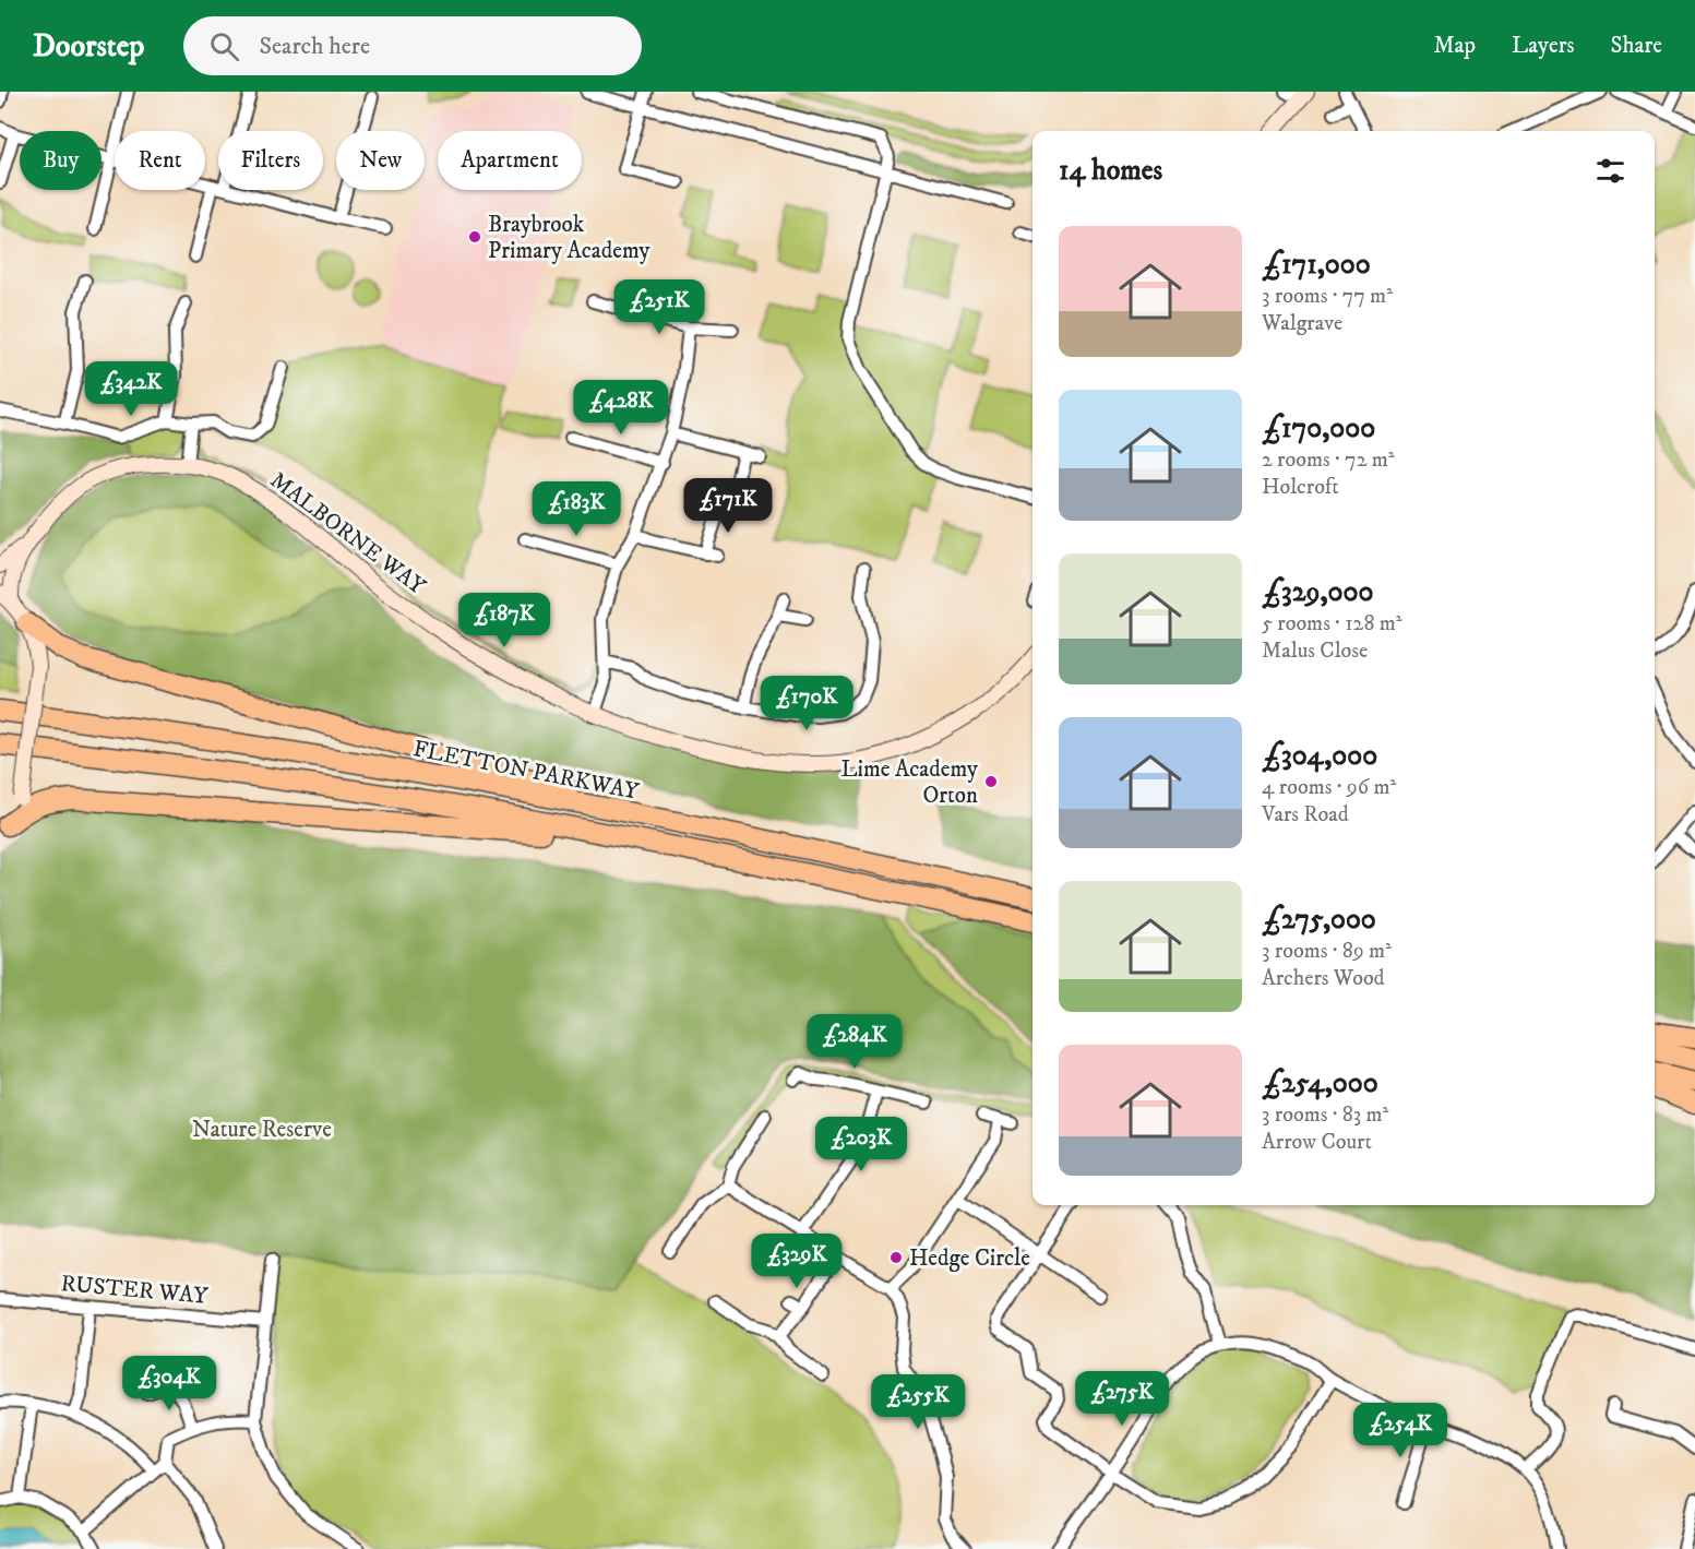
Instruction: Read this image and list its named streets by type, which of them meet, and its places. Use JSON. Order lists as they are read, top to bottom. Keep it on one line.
{"streets":{"highway":["FLETTON PARKWAY"],"street":["MALBORNE WAY","RUSTER WAY"]},"parks":["Nature Reserve"],"places":["Braybrook Primary Academy","Lime Academy Orton","Hedge Circle"],"page":{"header":"Doorstep","search":"Search here","nav":["Map","Layers","Share"],"chip":["Buy","Rent","Filters","New","Apartment"],"heading":"14 homes","list":[{"name":"£171,000","note":"3 rooms · 77 m² · Walgrave"},{"name":"£170,000","note":"2 rooms · 72 m² · Holcroft"},{"name":"£329,000","note":"5 rooms · 128 m² · Malus Close"},{"name":"£304,000","note":"4 rooms · 96 m² · Vars Road"},{"name":"£275,000","note":"3 rooms · 89 m² · Archers Wood"},{"name":"£254,000","note":"3 rooms · 83 m² · Arrow Court"}],"price":["£251K","£342K","£428K","£171K","£183K","£187K","£170K","£284K","£203K","£329K","£304K","£275K","£255K","£254K"]}}
